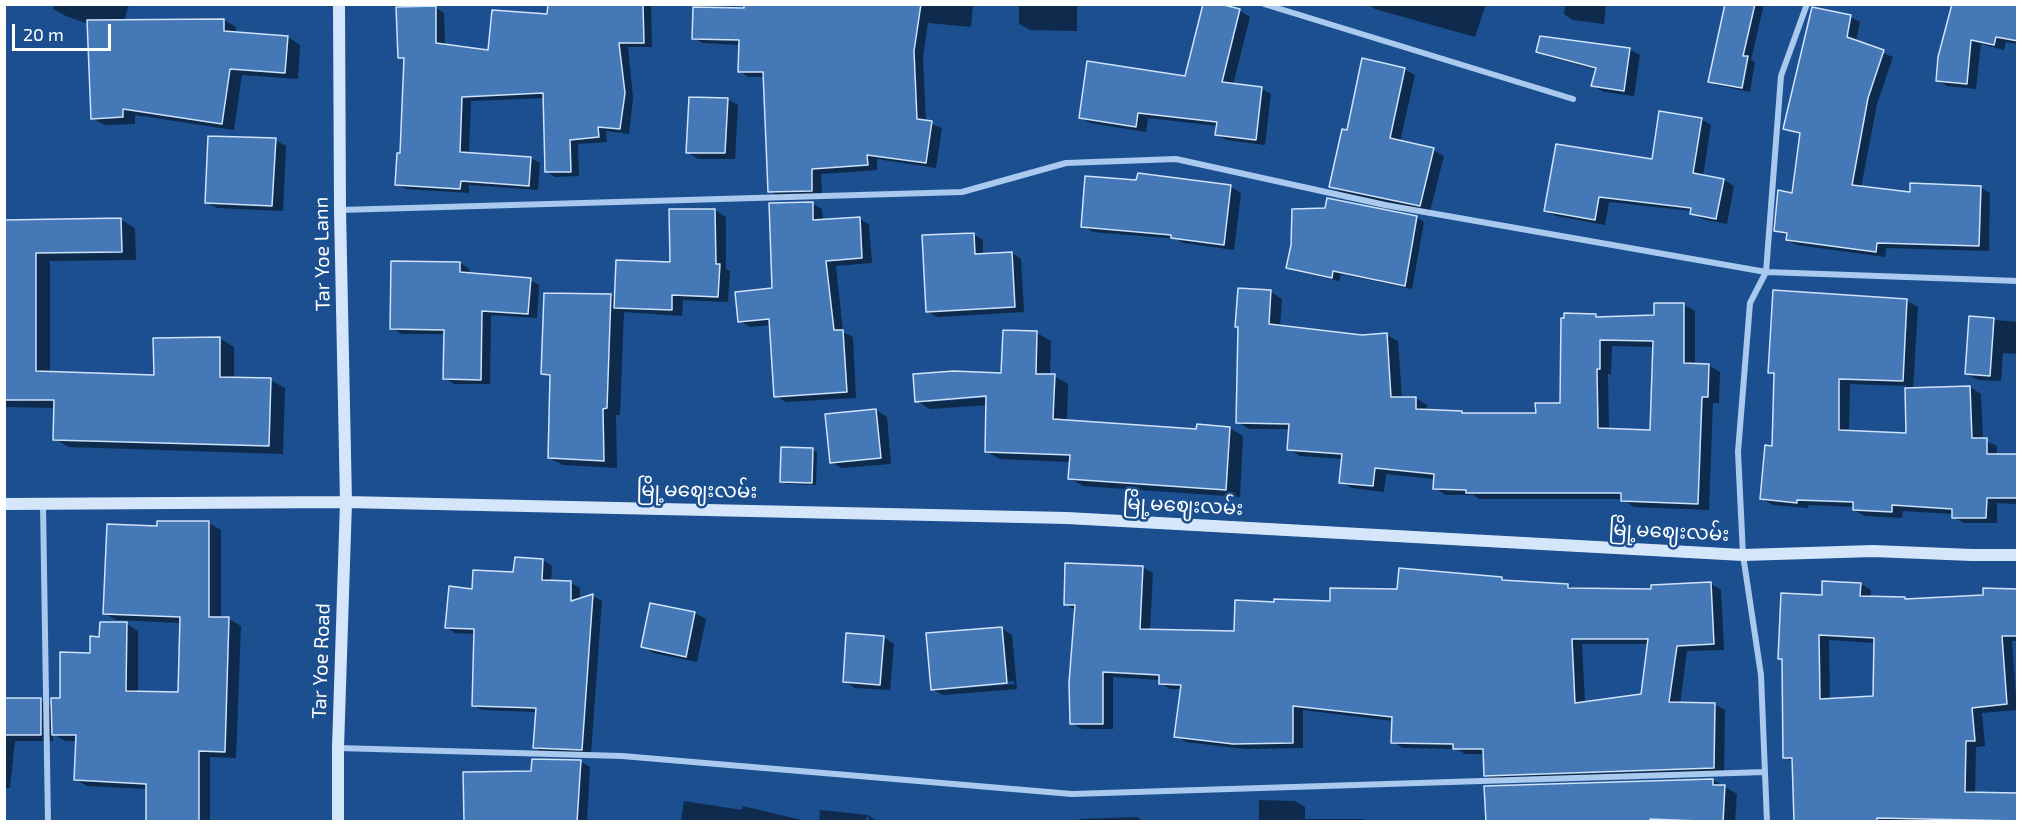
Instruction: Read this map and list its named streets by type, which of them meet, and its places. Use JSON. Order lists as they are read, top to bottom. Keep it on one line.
{"streets":{"main road":["Tar Yoe Lann","မြို့မဈေးလမ်း","Tar Yoe Road"]},"crossings":[["Tar Yoe Lann","မြို့မဈေးလမ်း"],["Tar Yoe Lann","Tar Yoe Road"],["မြို့မဈေးလမ်း","Tar Yoe Road"]],"scale_bar":"20 m"}
